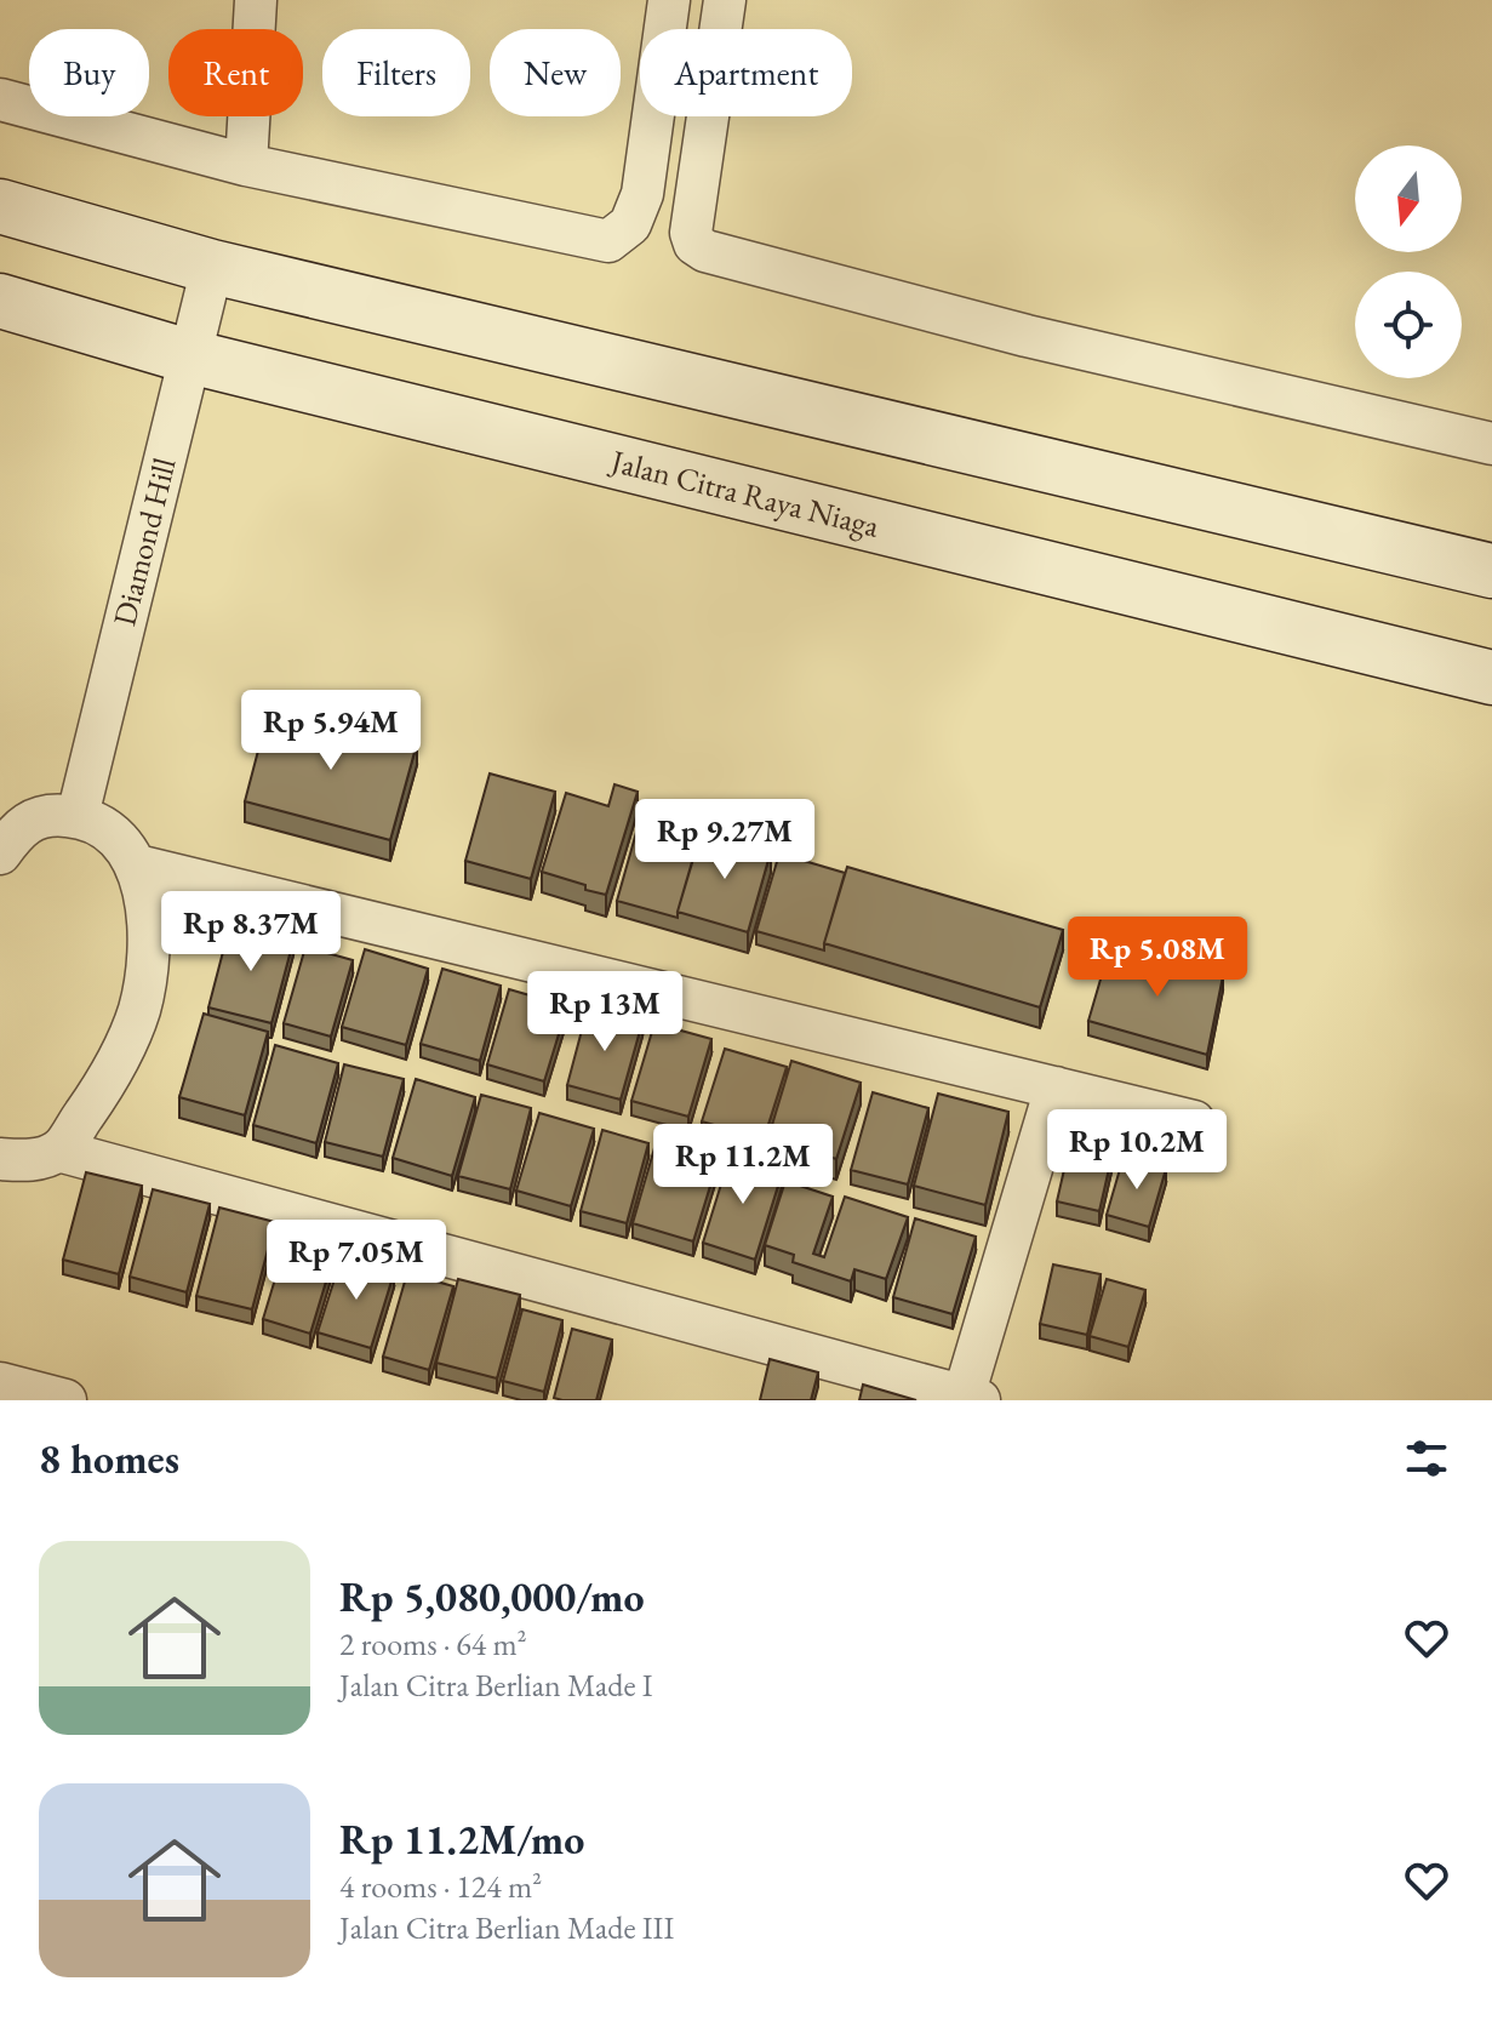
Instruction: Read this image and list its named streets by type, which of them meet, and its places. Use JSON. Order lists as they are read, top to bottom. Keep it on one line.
{"streets":{"street":["Jalan Citra Raya Niaga","Diamond Hill"]},"crossings":[["Jalan Citra Raya Niaga","Diamond Hill"]],"north":"bottom","page":{"chip":["Buy","Rent","Filters","New","Apartment"],"price":["Rp 5.94M","Rp 9.27M","Rp 8.37M","Rp 5.08M","Rp 13M","Rp 10.2M","Rp 11.2M","Rp 7.05M"],"heading":"8 homes","list":[{"name":"Rp 5,080,000/mo","note":"2 rooms · 64 m² · Jalan Citra Berlian Made I"},{"name":"Rp 11.2M/mo","note":"4 rooms · 124 m² · Jalan Citra Berlian Made III"}]}}
